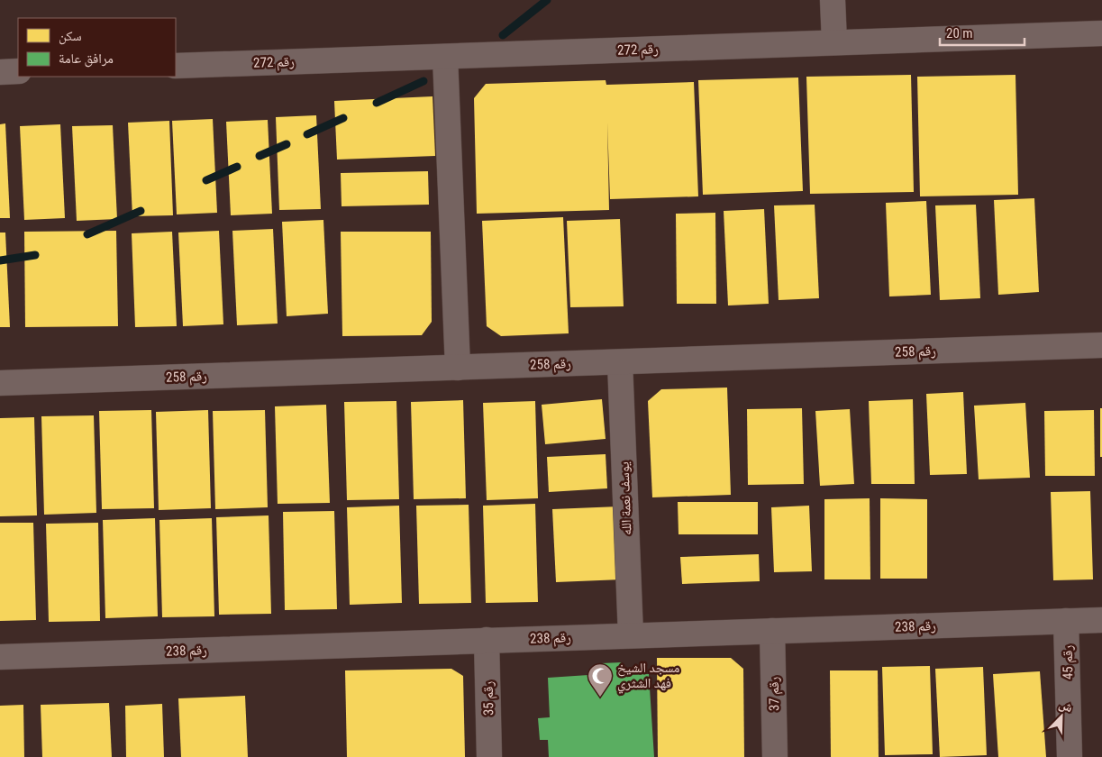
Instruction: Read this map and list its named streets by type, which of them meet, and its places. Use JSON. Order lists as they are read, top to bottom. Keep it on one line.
{"streets":{"street":["رقم 272","رقم 258","يوسف نعمة الله","رقم 238","رقم 45","رقم 37","رقم 35"]},"crossings":[["رقم 258","يوسف نعمة الله"],["يوسف نعمة الله","رقم 238"],["رقم 238","رقم 45"],["رقم 238","رقم 37"],["رقم 238","رقم 35"]],"places":{"mosque":["مسجد الشيخ فهد الشثري"]},"legend":["سكن","مرافق عامة"],"scale_bar":"20 m","north":"top right"}
